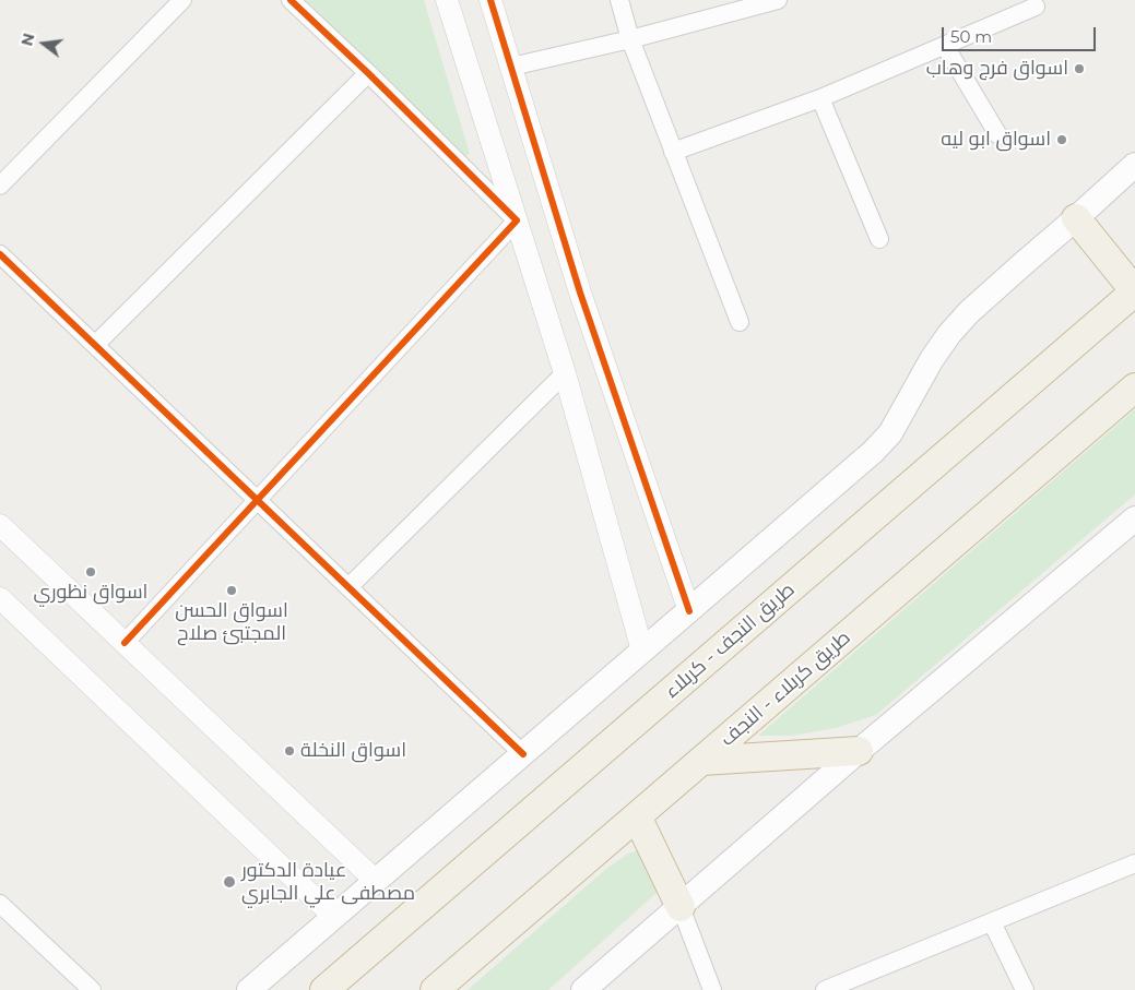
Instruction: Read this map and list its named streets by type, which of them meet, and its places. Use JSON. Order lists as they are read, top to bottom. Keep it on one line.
{"streets":{"highway":["طريق النجف - كربلاء","طريق كربلاء - النجف"]},"places":["اسواق فرج وهاب","اسواق ابو ليه","اسواق نظوري","اسواق الحسن المجتبئ صلاح","اسواق النخلة","عيادة الدكتور مصطفى علي الجابري"],"scale_bar":"50 m","north":"left"}
